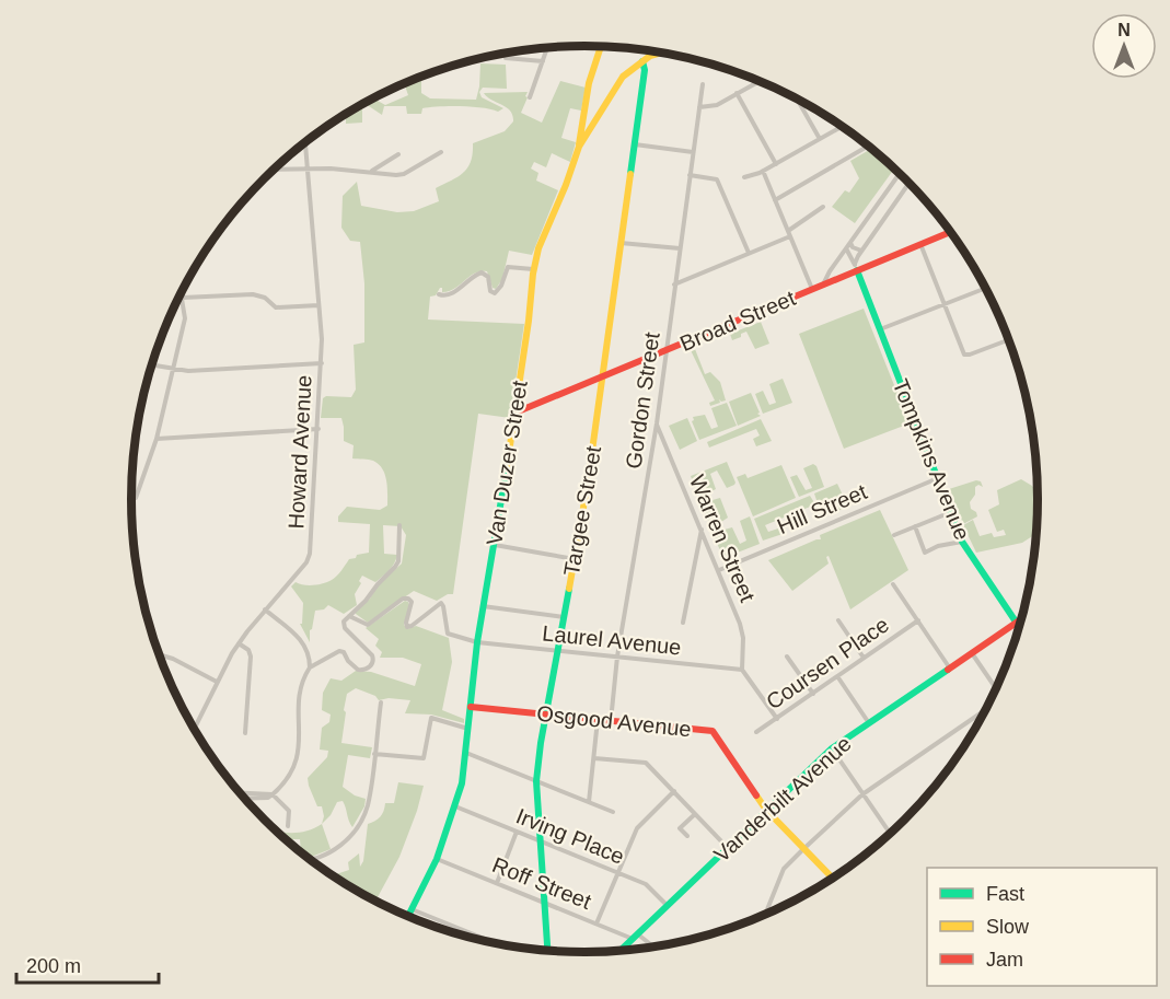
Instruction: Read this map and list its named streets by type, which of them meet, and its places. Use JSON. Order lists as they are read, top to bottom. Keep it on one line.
{"streets":{"street":["Broad Street","Gordon Street","Howard Avenue","Tompkins Avenue","Van Duzer Street","Hill Street","Targee Street","Warren Street","Laurel Avenue","Coursen Place","Osgood Avenue","Vanderbilt Avenue","Irving Place","Roff Street"]},"crossings":[["Broad Street","Gordon Street"],["Broad Street","Tompkins Avenue"],["Broad Street","Van Duzer Street"],["Broad Street","Targee Street"],["Gordon Street","Warren Street"],["Gordon Street","Laurel Avenue"],["Gordon Street","Osgood Avenue"],["Tompkins Avenue","Hill Street"],["Tompkins Avenue","Vanderbilt Avenue"],["Van Duzer Street","Targee Street"],["Van Duzer Street","Laurel Avenue"],["Van Duzer Street","Osgood Avenue"],["Van Duzer Street","Irving Place"],["Van Duzer Street","Roff Street"],["Hill Street","Warren Street"],["Targee Street","Laurel Avenue"],["Targee Street","Osgood Avenue"],["Targee Street","Irving Place"],["Targee Street","Roff Street"],["Warren Street","Laurel Avenue"],["Osgood Avenue","Vanderbilt Avenue"],["Vanderbilt Avenue","Irving Place"],["Vanderbilt Avenue","Roff Street"]],"legend":["Fast","Slow","Jam"],"scale_bar":"200 m","north":"top"}
